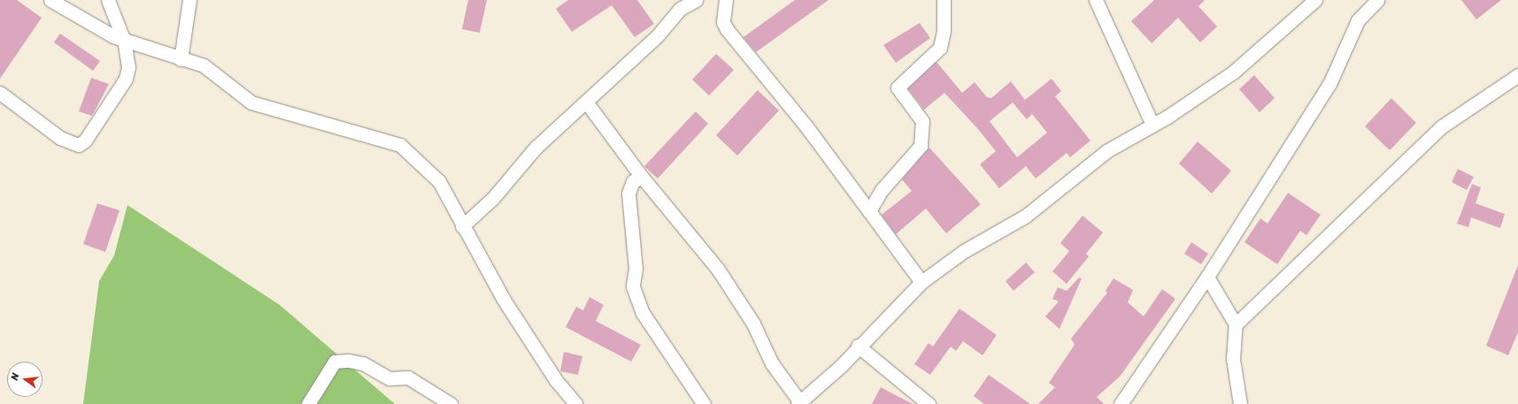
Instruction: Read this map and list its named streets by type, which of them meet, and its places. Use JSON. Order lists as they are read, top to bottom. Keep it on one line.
{"north":"left"}
